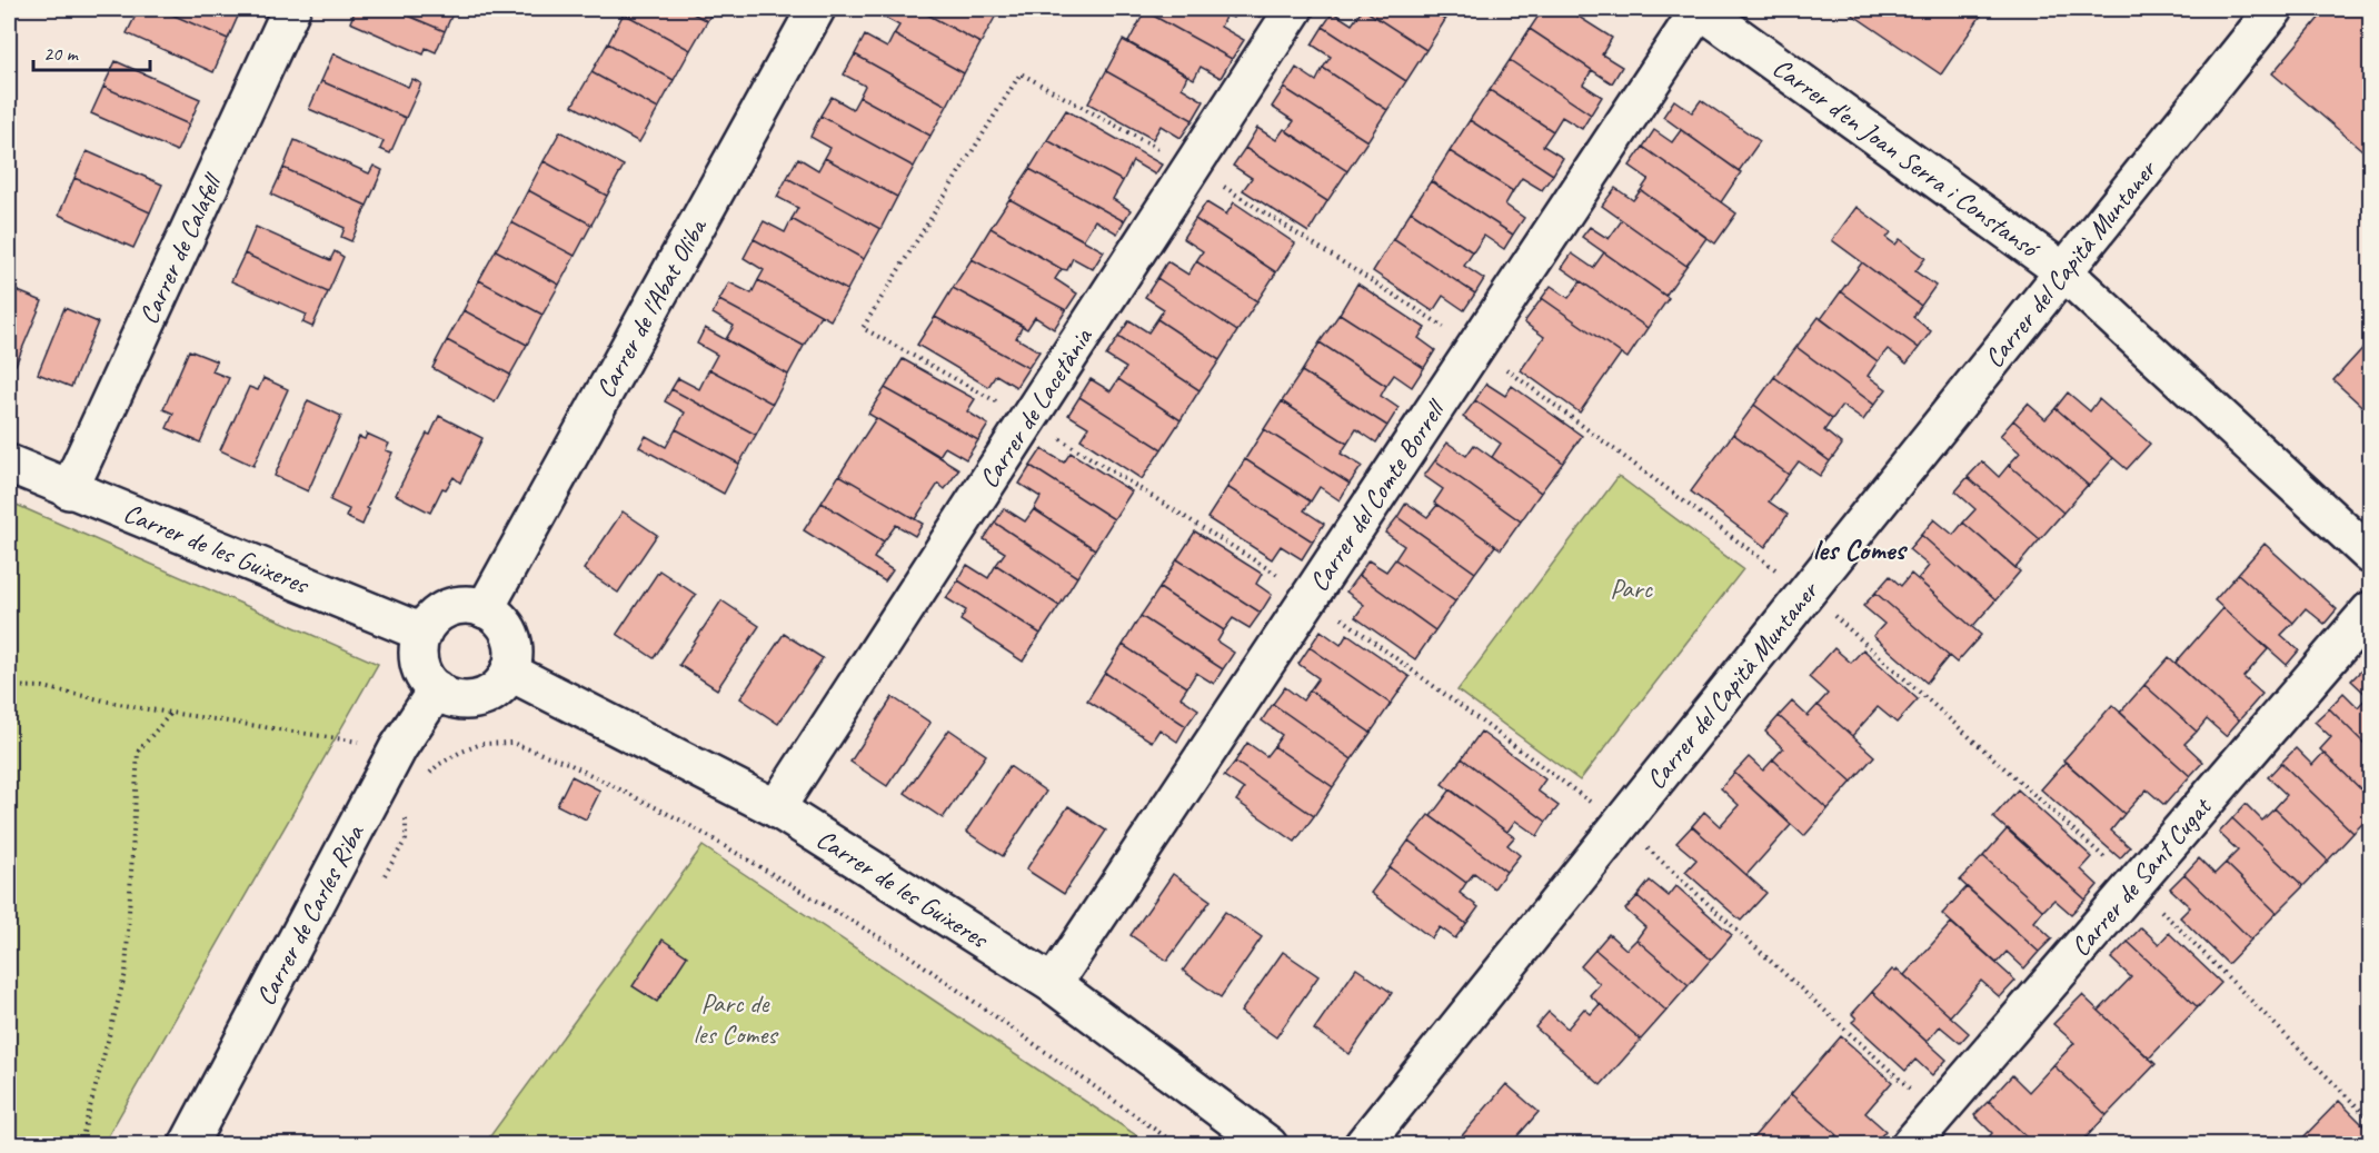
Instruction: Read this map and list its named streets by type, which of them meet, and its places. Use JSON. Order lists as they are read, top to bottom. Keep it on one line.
{"streets":{"street":["Carrer d'en Joan Serra i Constansó","Carrer de Calafell","Carrer del Capità Muntaner","Carrer de l'Abat Oliba","Carrer de Lacetània","Carrer del Comte Borrell","Carrer de les Guixeres","Carrer de Sant Cugat","Carrer de Carles Riba"]},"crossings":[["Carrer d'en Joan Serra i Constansó","Carrer del Capità Muntaner"],["Carrer d'en Joan Serra i Constansó","Carrer del Comte Borrell"],["Carrer de Calafell","Carrer de les Guixeres"],["Carrer de l'Abat Oliba","Carrer de les Guixeres"],["Carrer de l'Abat Oliba","Carrer de Carles Riba"],["Carrer de Lacetània","Carrer de les Guixeres"],["Carrer del Comte Borrell","Carrer de les Guixeres"],["Carrer de les Guixeres","Carrer de Carles Riba"]],"districts":["les Comes"],"parks":["Parc","Parc de les Comes"],"scale_bar":"20 m"}
